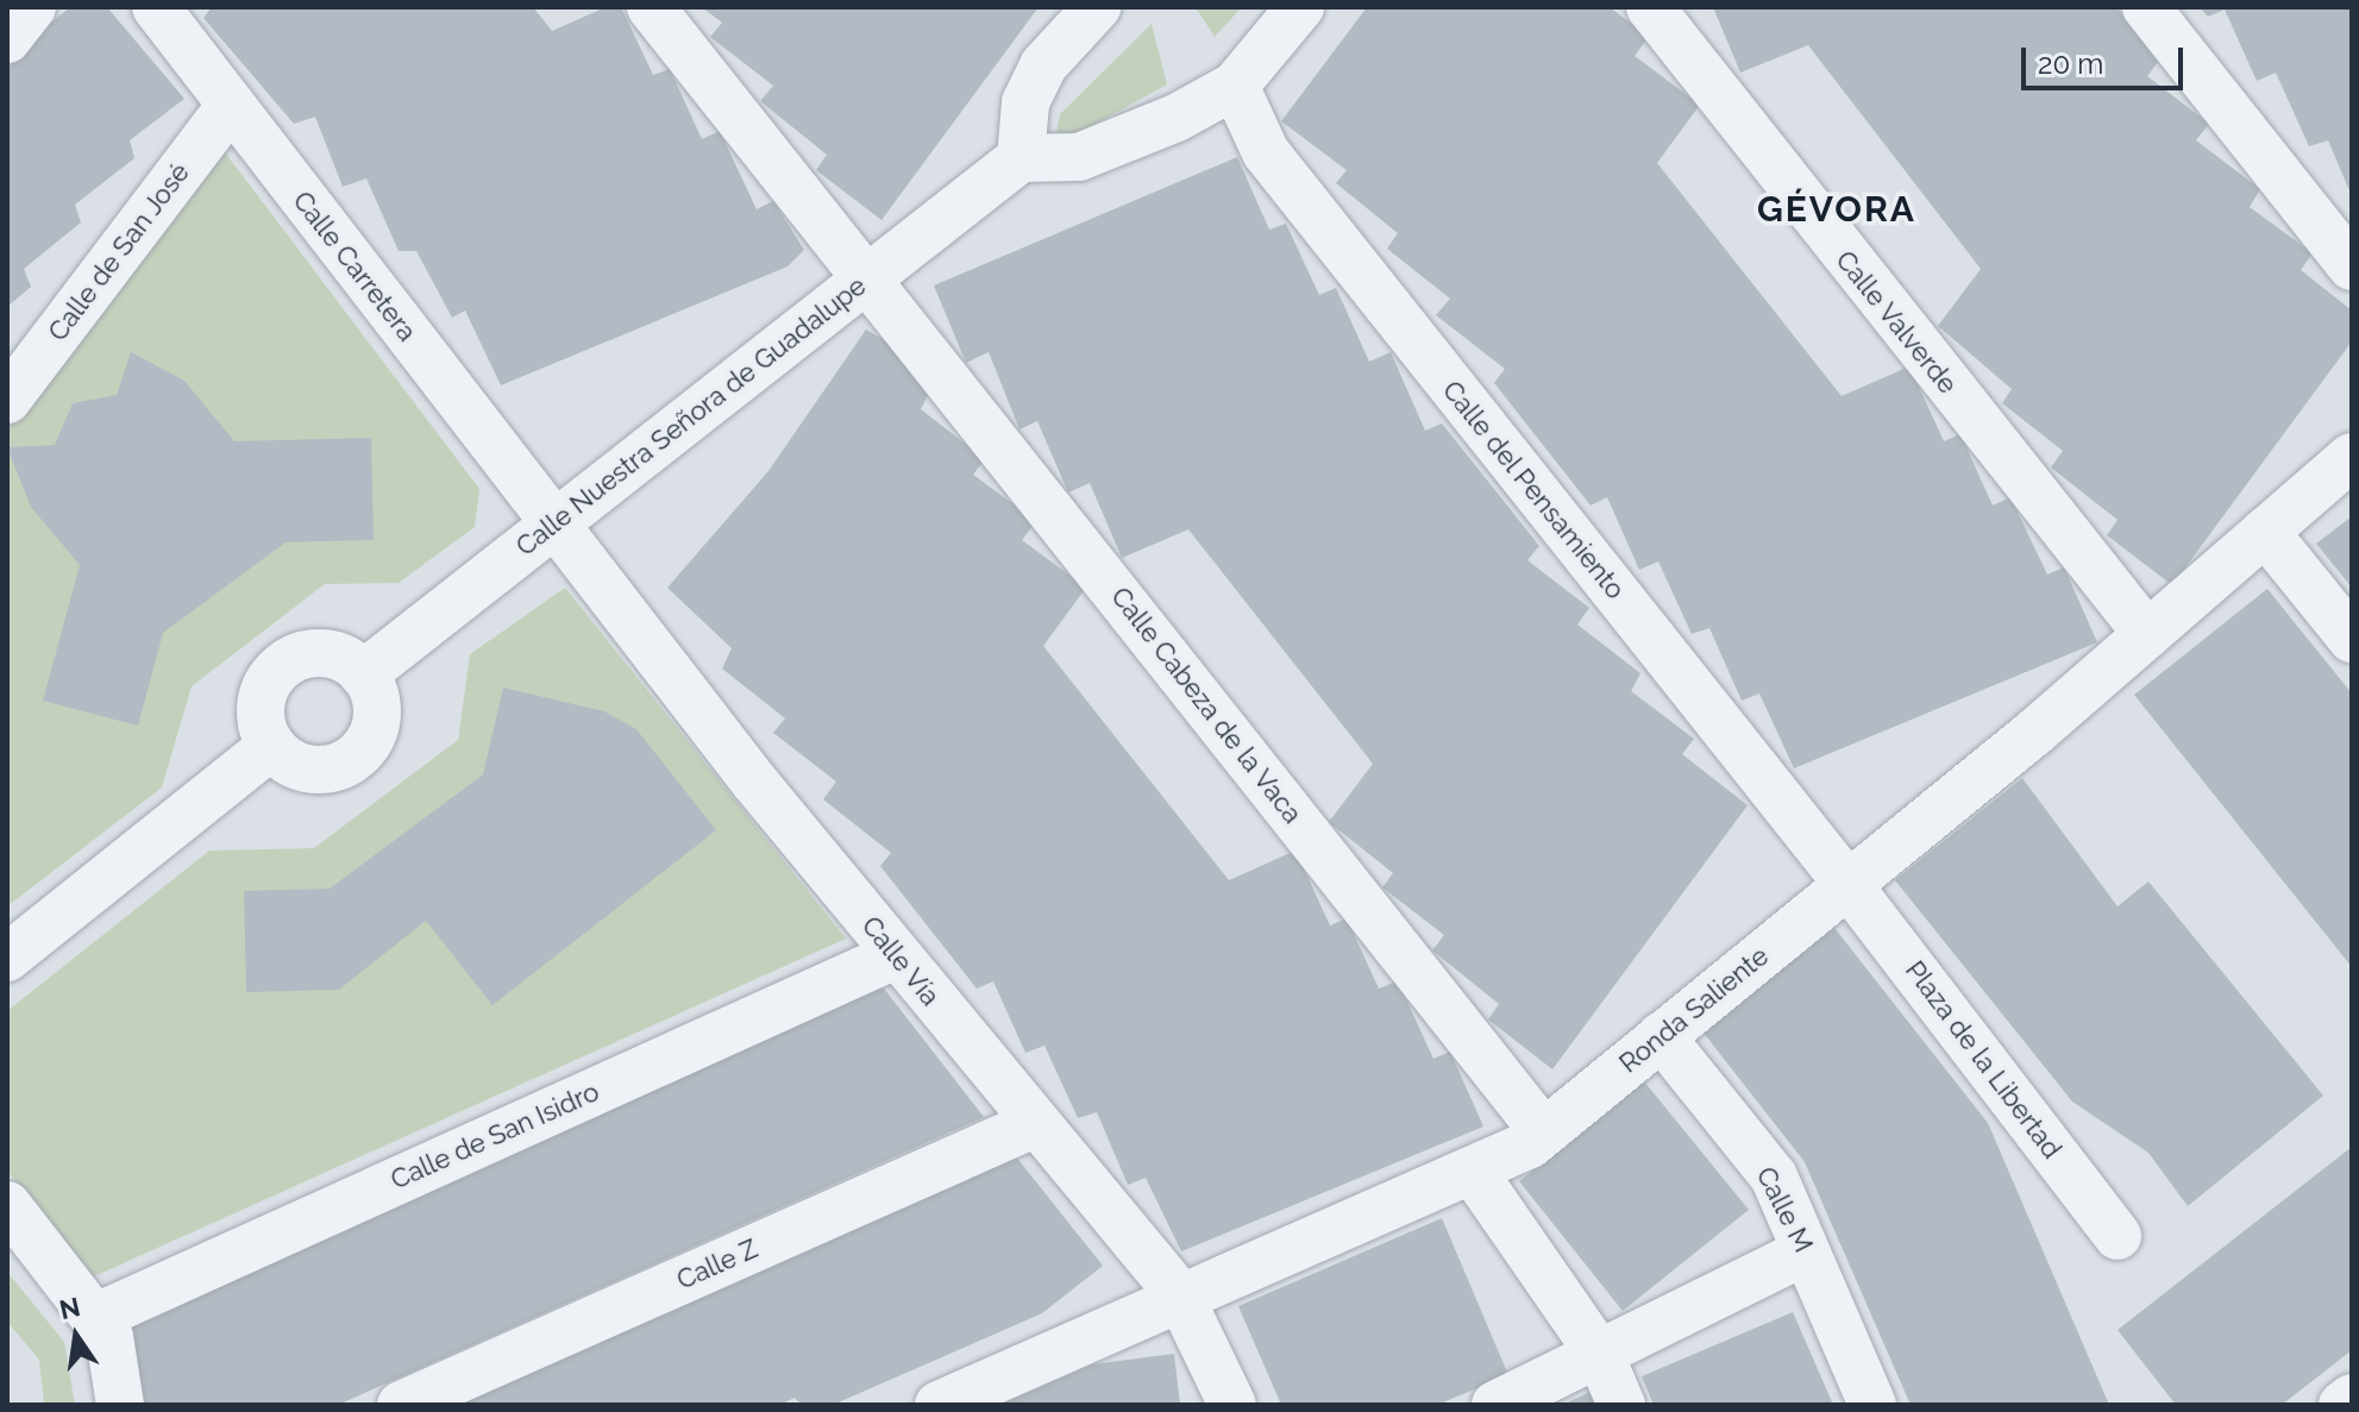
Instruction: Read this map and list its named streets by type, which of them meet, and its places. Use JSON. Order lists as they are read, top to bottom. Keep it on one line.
{"streets":{"street":["Calle de San José","Calle Carretera","Calle Valverde","Calle Nuestra Señora de Guadalupe","Calle del Pensamiento","Calle Cabeza de la Vaca","Calle Vía","Ronda Saliente","Plaza de la Libertad","Calle de San Isidro","Calle M","Calle Z"]},"crossings":[["Calle de San José","Calle Carretera"],["Calle Carretera","Calle Nuestra Señora de Guadalupe"],["Calle Carretera","Calle Vía"],["Calle Valverde","Ronda Saliente"],["Calle Nuestra Señora de Guadalupe","Calle Cabeza de la Vaca"],["Calle Nuestra Señora de Guadalupe","Calle Vía"],["Calle del Pensamiento","Ronda Saliente"],["Calle del Pensamiento","Plaza de la Libertad"],["Calle Cabeza de la Vaca","Ronda Saliente"],["Calle Vía","Ronda Saliente"],["Calle Vía","Calle de San Isidro"],["Calle Vía","Calle Z"],["Ronda Saliente","Plaza de la Libertad"],["Ronda Saliente","Calle M"]],"districts":["GÉVORA"],"scale_bar":"20 m","north":"top"}
